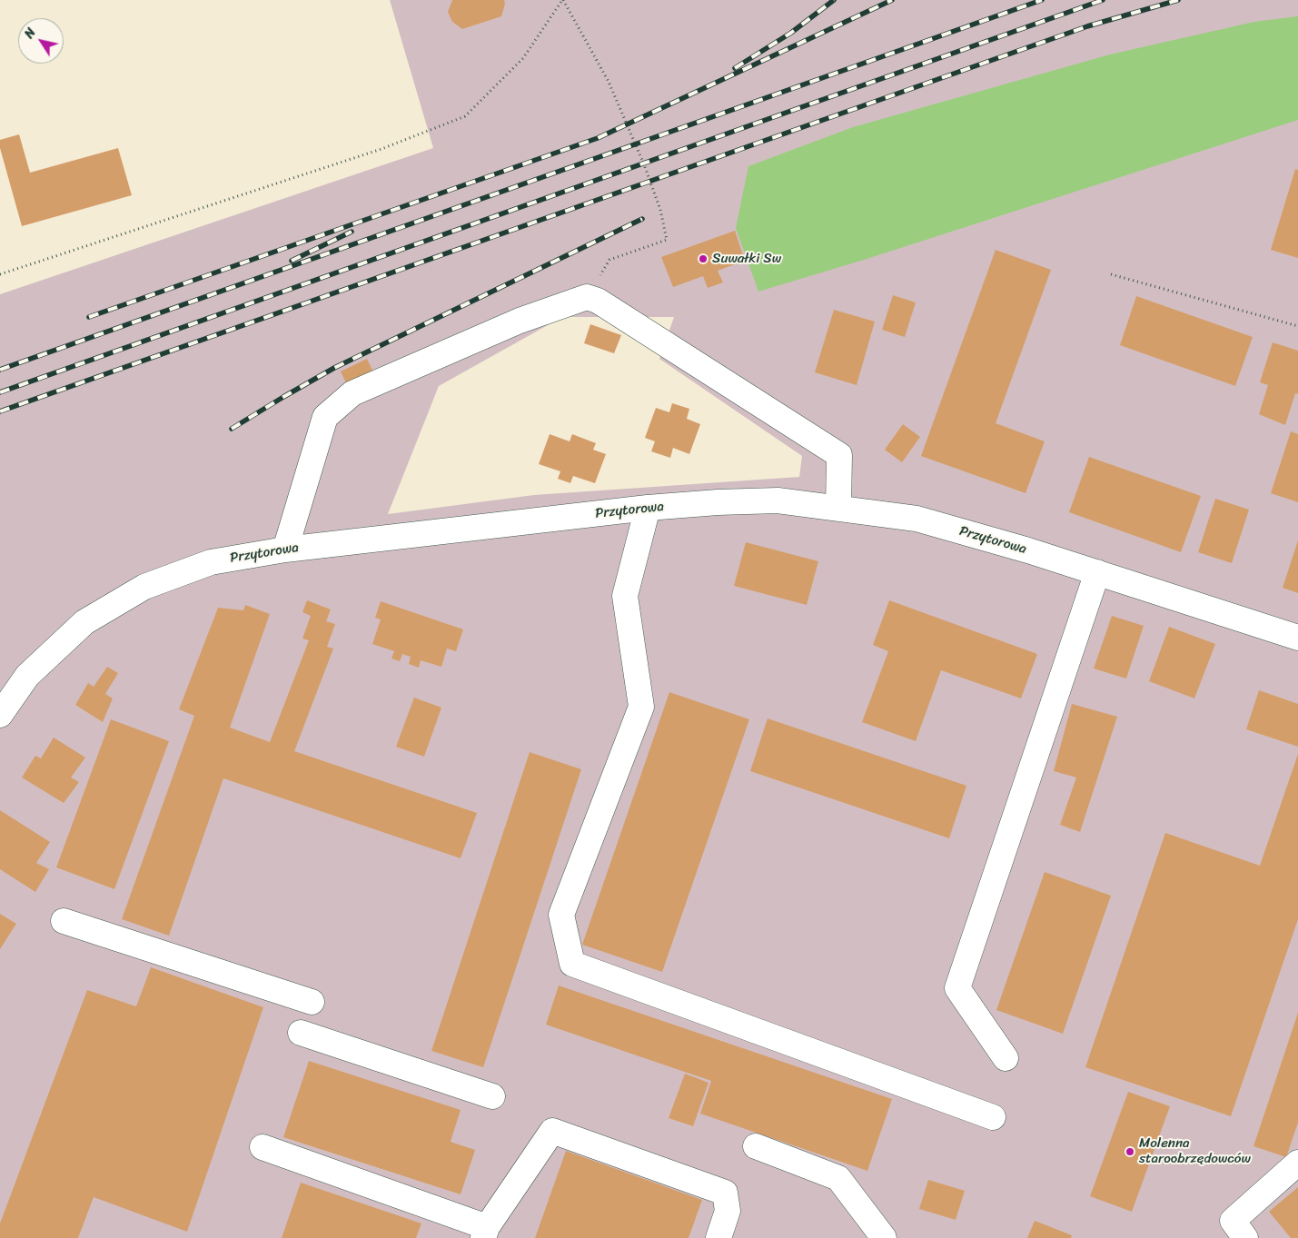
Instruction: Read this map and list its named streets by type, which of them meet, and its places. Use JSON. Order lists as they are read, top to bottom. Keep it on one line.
{"streets":{"street":["Przytorowa"]},"places":["Suwałki Sw","Molenna staroobrzędowców"],"north":"top left"}
